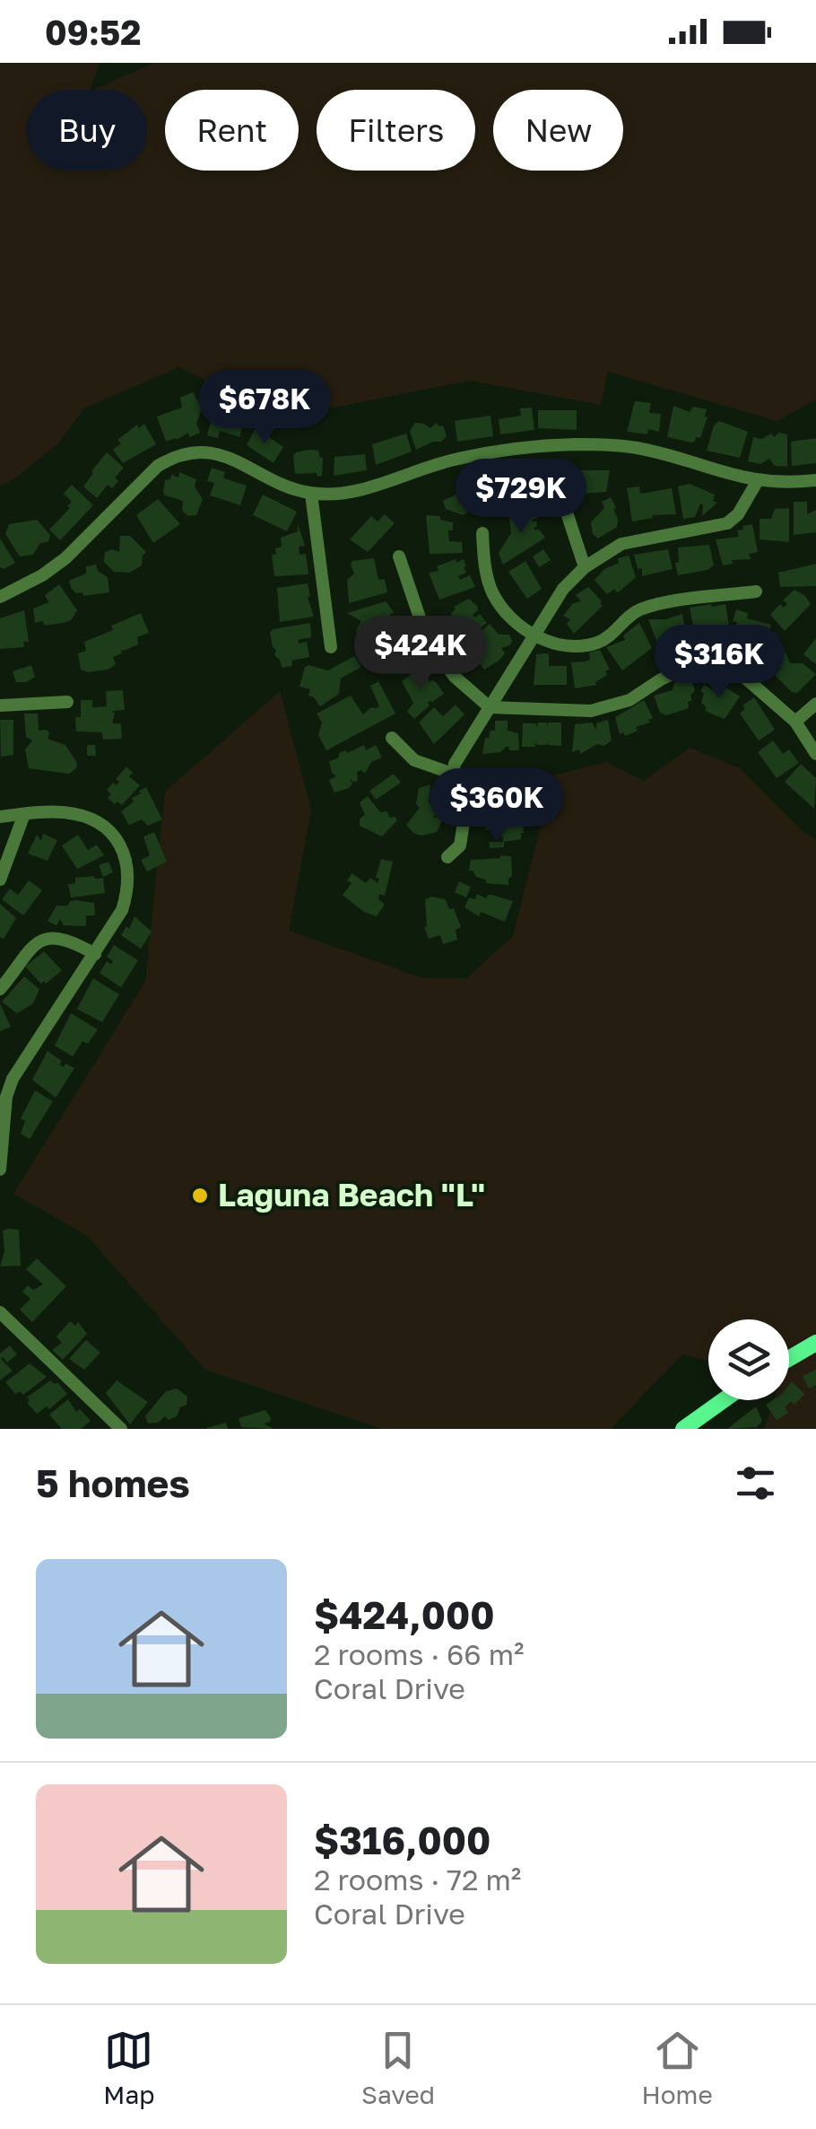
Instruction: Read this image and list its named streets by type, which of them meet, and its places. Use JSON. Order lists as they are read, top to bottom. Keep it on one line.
{"places":["Laguna Beach \"L\""],"page":{"status":"09:52","chip":["Buy","Rent","Filters","New"],"price":["$678K","$729K","$424K","$316K","$360K"],"heading":"5 homes","list":[{"name":"$424,000","note":"2 rooms · 66 m² · Coral Drive"},{"name":"$316,000","note":"2 rooms · 72 m² · Coral Drive"}],"tabs":["Map","Saved","Home"]}}
